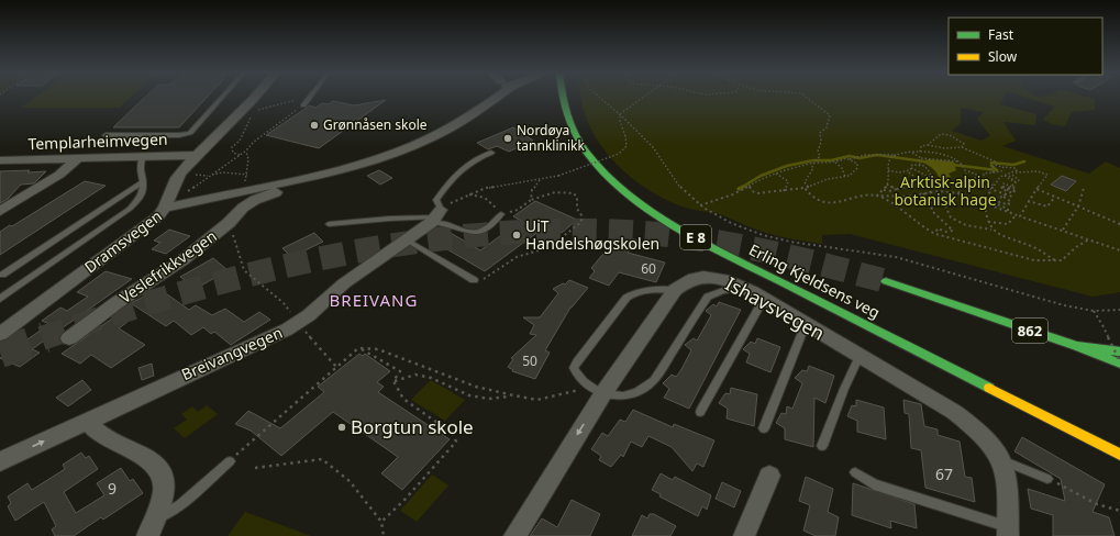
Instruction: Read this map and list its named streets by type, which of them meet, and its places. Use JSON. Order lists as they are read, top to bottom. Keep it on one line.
{"streets":{"main road":["E 8","Erling Kjeldsens veg","862"],"street":["Templarheimvegen","Dramsvegen","Veslefrikkvegen","Ishavsvegen","Breivangvegen"]},"crossings":[["Templarheimvegen","Dramsvegen"],["Dramsvegen","Veslefrikkvegen"]],"districts":["BREIVANG"],"parks":["Arktisk-alpin botanisk hage"],"places":["Grønnåsen skole","Nordøya tannklinikk","UiT Handelshøgskolen","Borgtun skole"],"house_numbers":["60","50","67","9"],"legend":["Fast","Slow"]}
